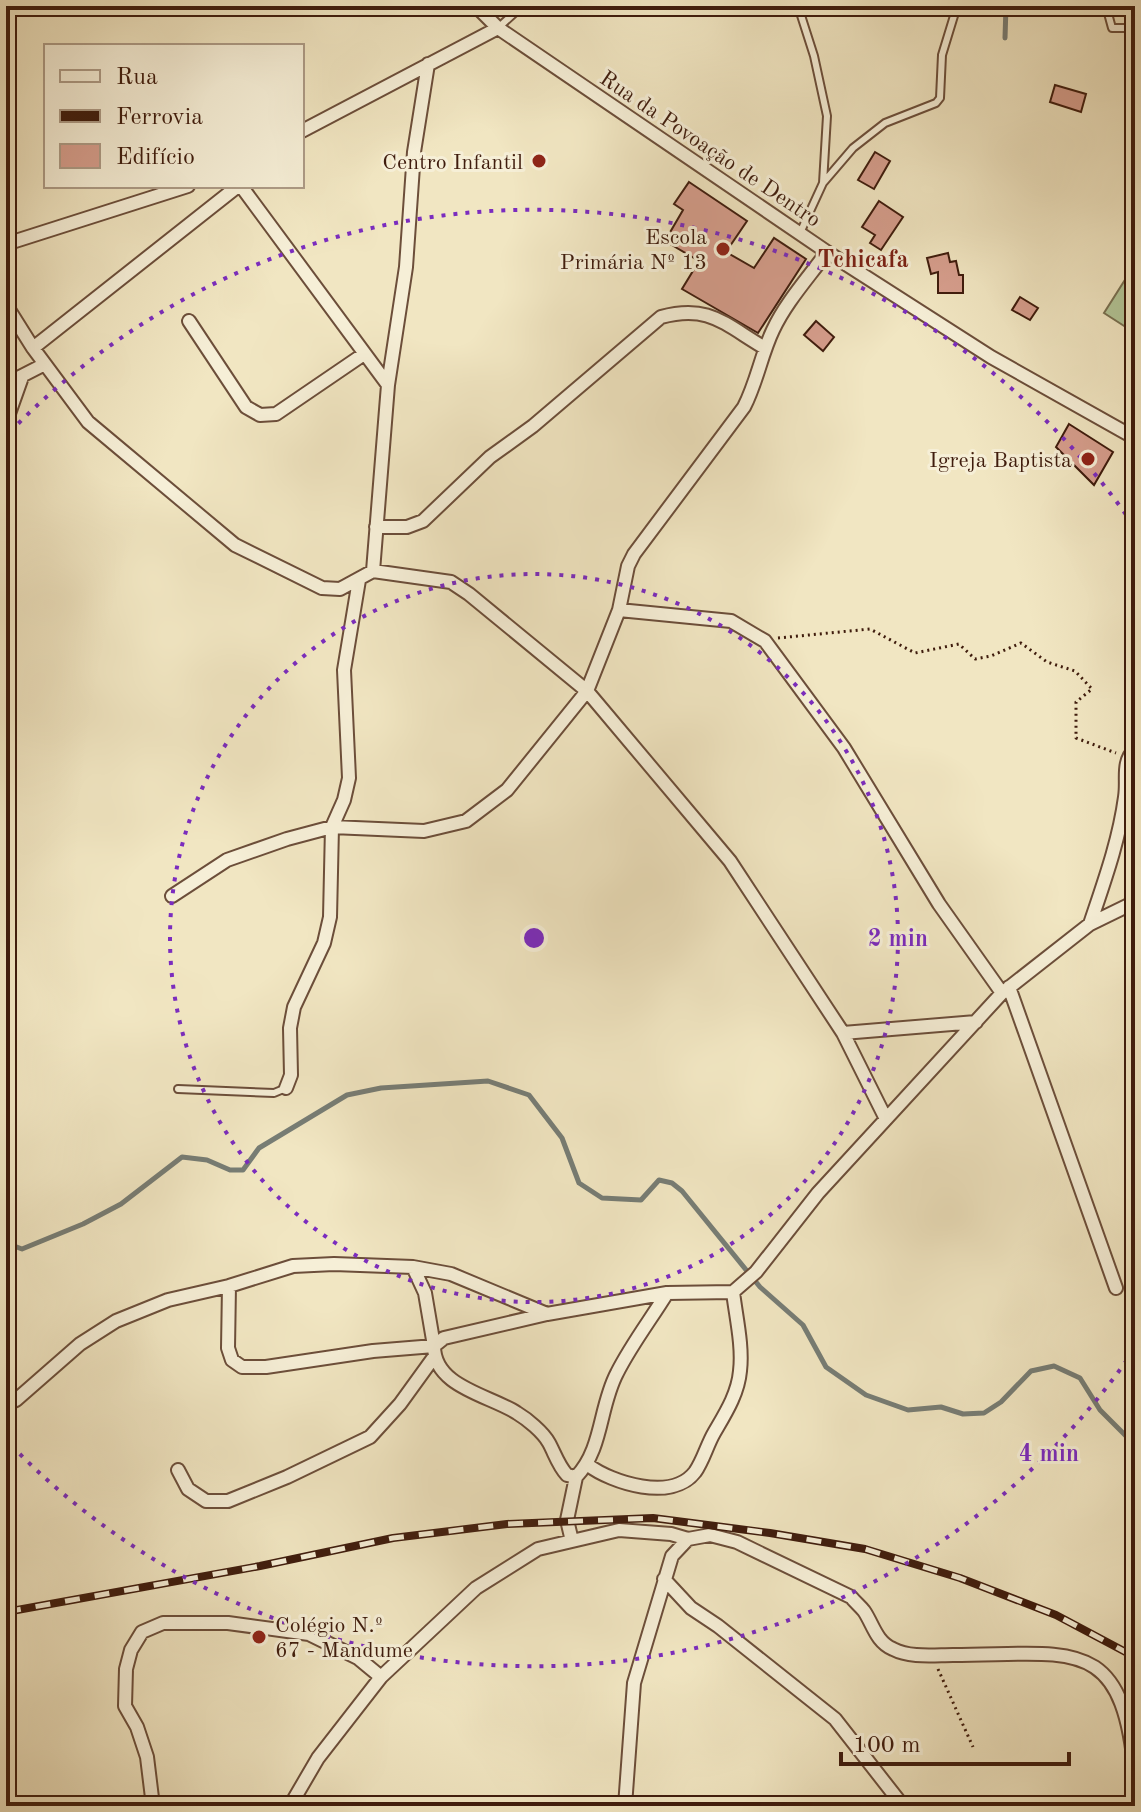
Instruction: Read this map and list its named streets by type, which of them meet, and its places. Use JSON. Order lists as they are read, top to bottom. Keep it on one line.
{"streets":{"street":["Rua da Povoação de Dentro"]},"districts":["Tchicafa"],"places":["Centro Infantil","Escola Primária Nº 13","Igreja Baptista","Colégio N.º 67 - Mandume"],"legend":["Rua","Ferrovia","Edifício"],"scale_bar":"100 m","rings":["2 min","4 min"]}
